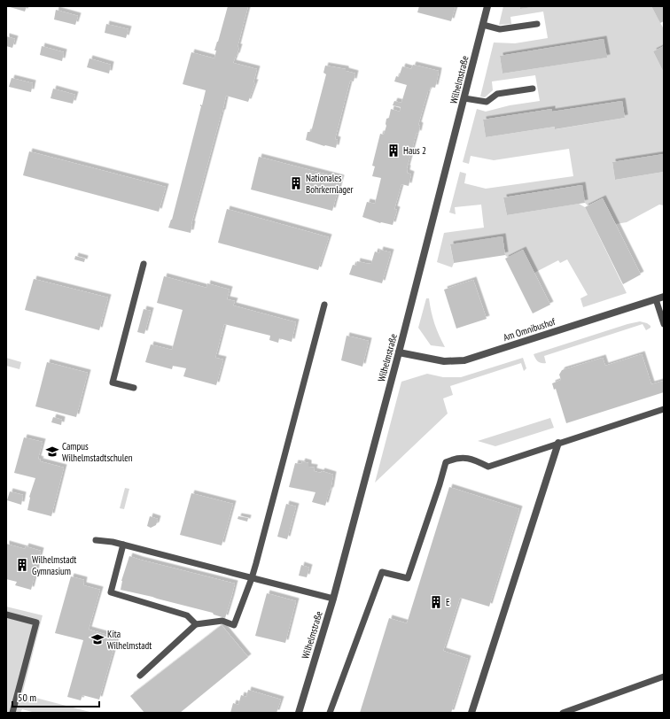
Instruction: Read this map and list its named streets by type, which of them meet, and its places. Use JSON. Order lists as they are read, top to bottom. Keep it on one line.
{"streets":{"street":["Wilhelmstraße","Am Omnibushof"]},"crossings":[["Wilhelmstraße","Am Omnibushof"]],"places":{"building":["Haus 2","Nationales Bohrkernlager","Wilhelmstadt Gymnasium","E"],"school or university":["Campus Wilhelmstadtschulen","Kita Wilhelmstadt"]},"scale_bar":"50 m"}
